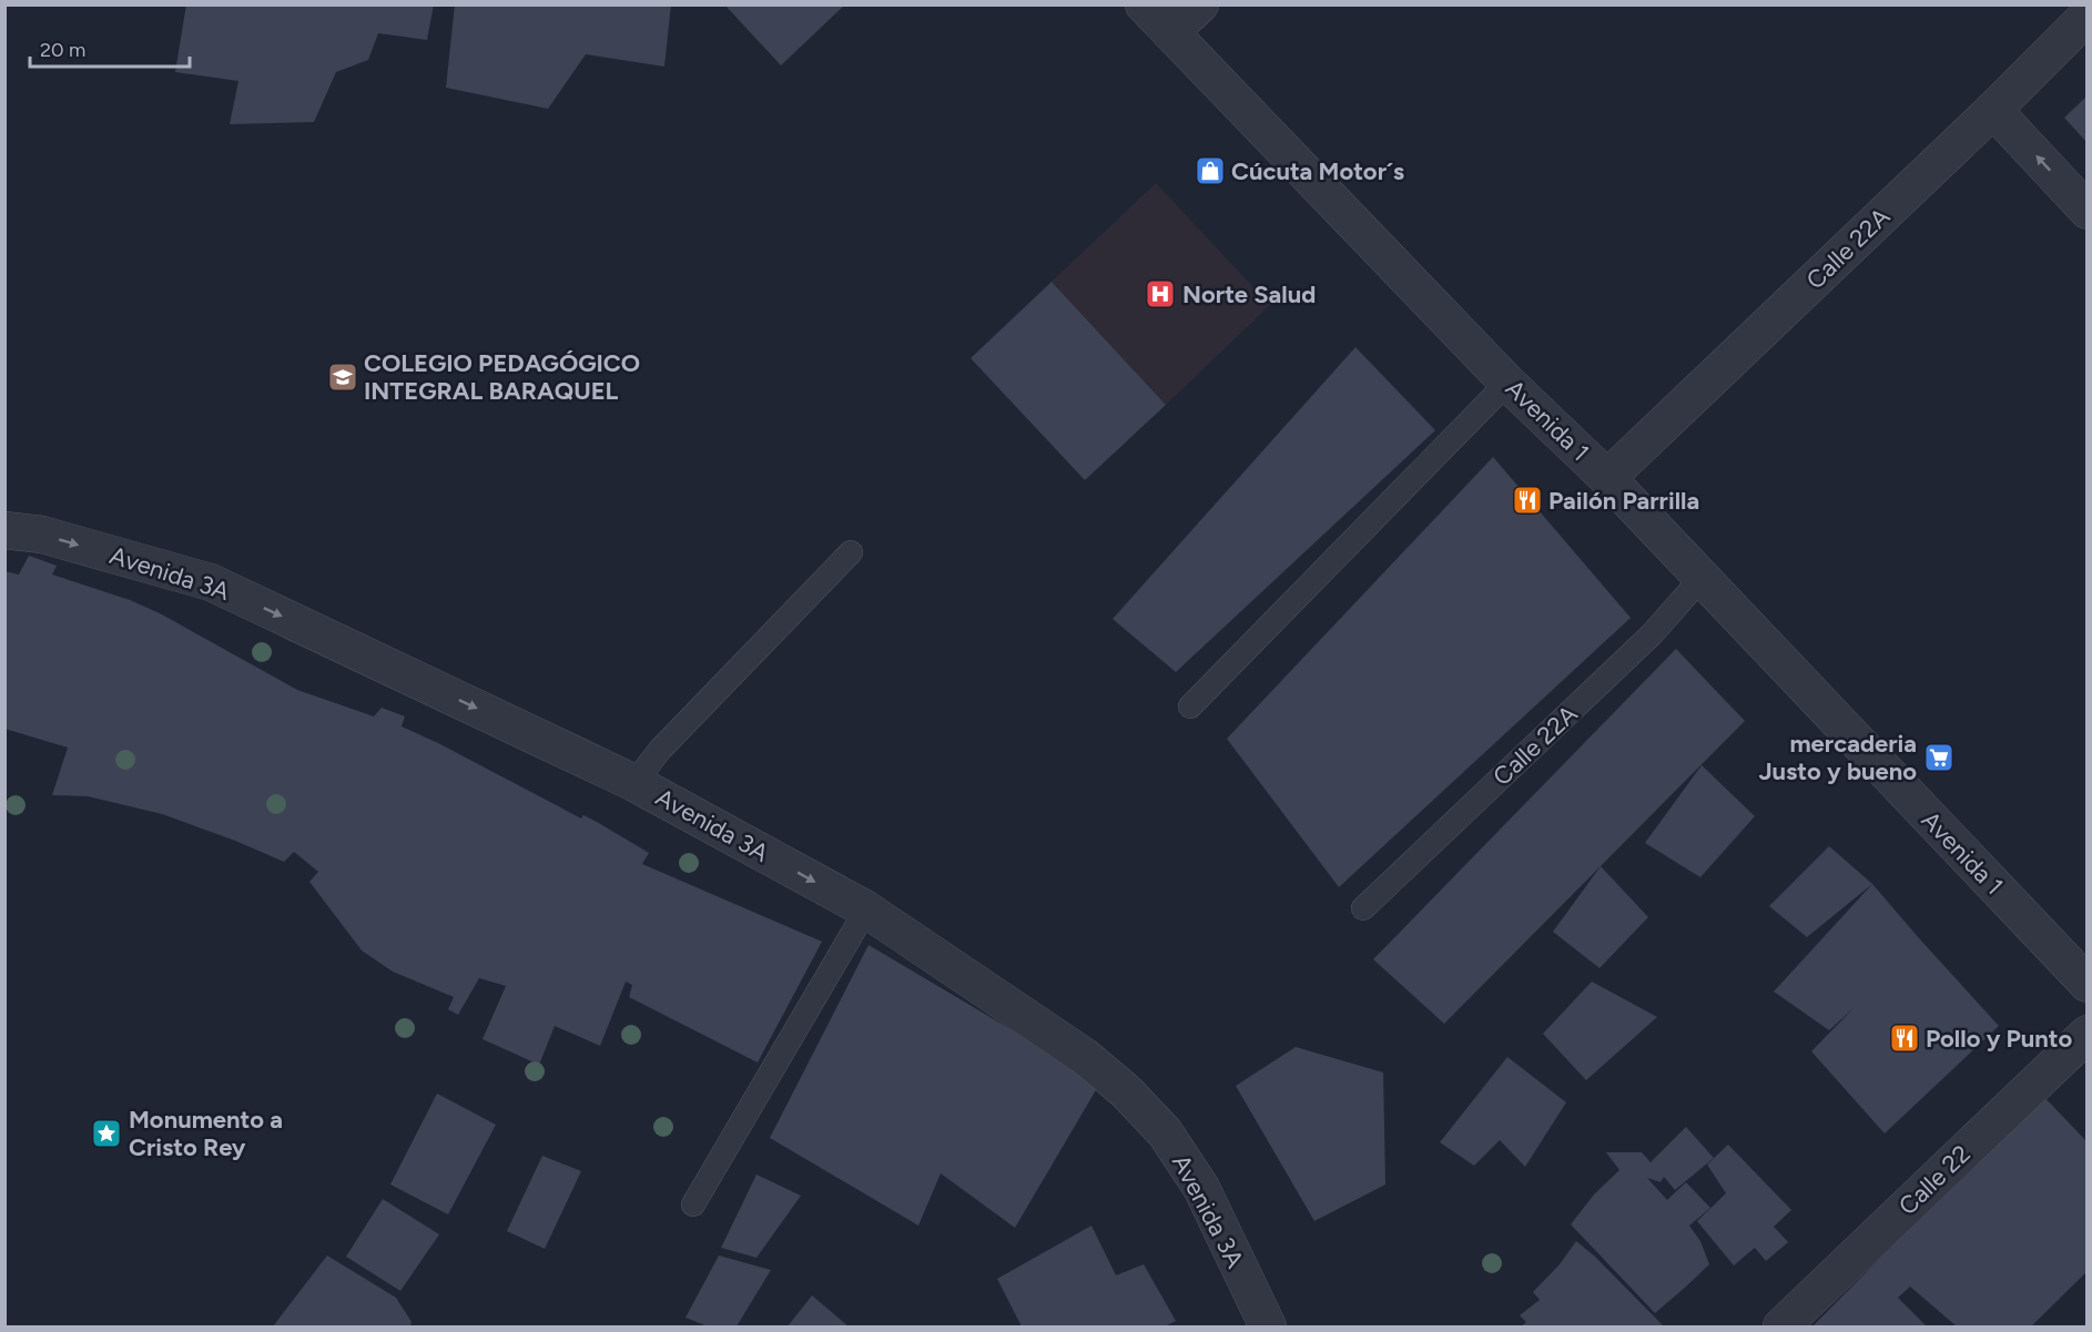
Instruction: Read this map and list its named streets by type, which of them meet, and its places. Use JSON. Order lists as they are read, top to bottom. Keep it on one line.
{"streets":{"street":["Calle 22A","Avenida 1","Avenida 3A","Calle 22"]},"crossings":[["Calle 22A","Avenida 1"]],"one_way":["Avenida 3A"],"places":{"shop":["Cúcuta Motor´s"],"hospital":["Norte Salud"],"school or university":["COLEGIO PEDAGÓGICO INTEGRAL BARAQUEL"],"restaurant":["Pailón Parrilla","Pollo y Punto"],"supermarket":["mercaderia Justo y bueno"],"place":["Monumento a Cristo Rey"]},"scale_bar":"20 m"}
